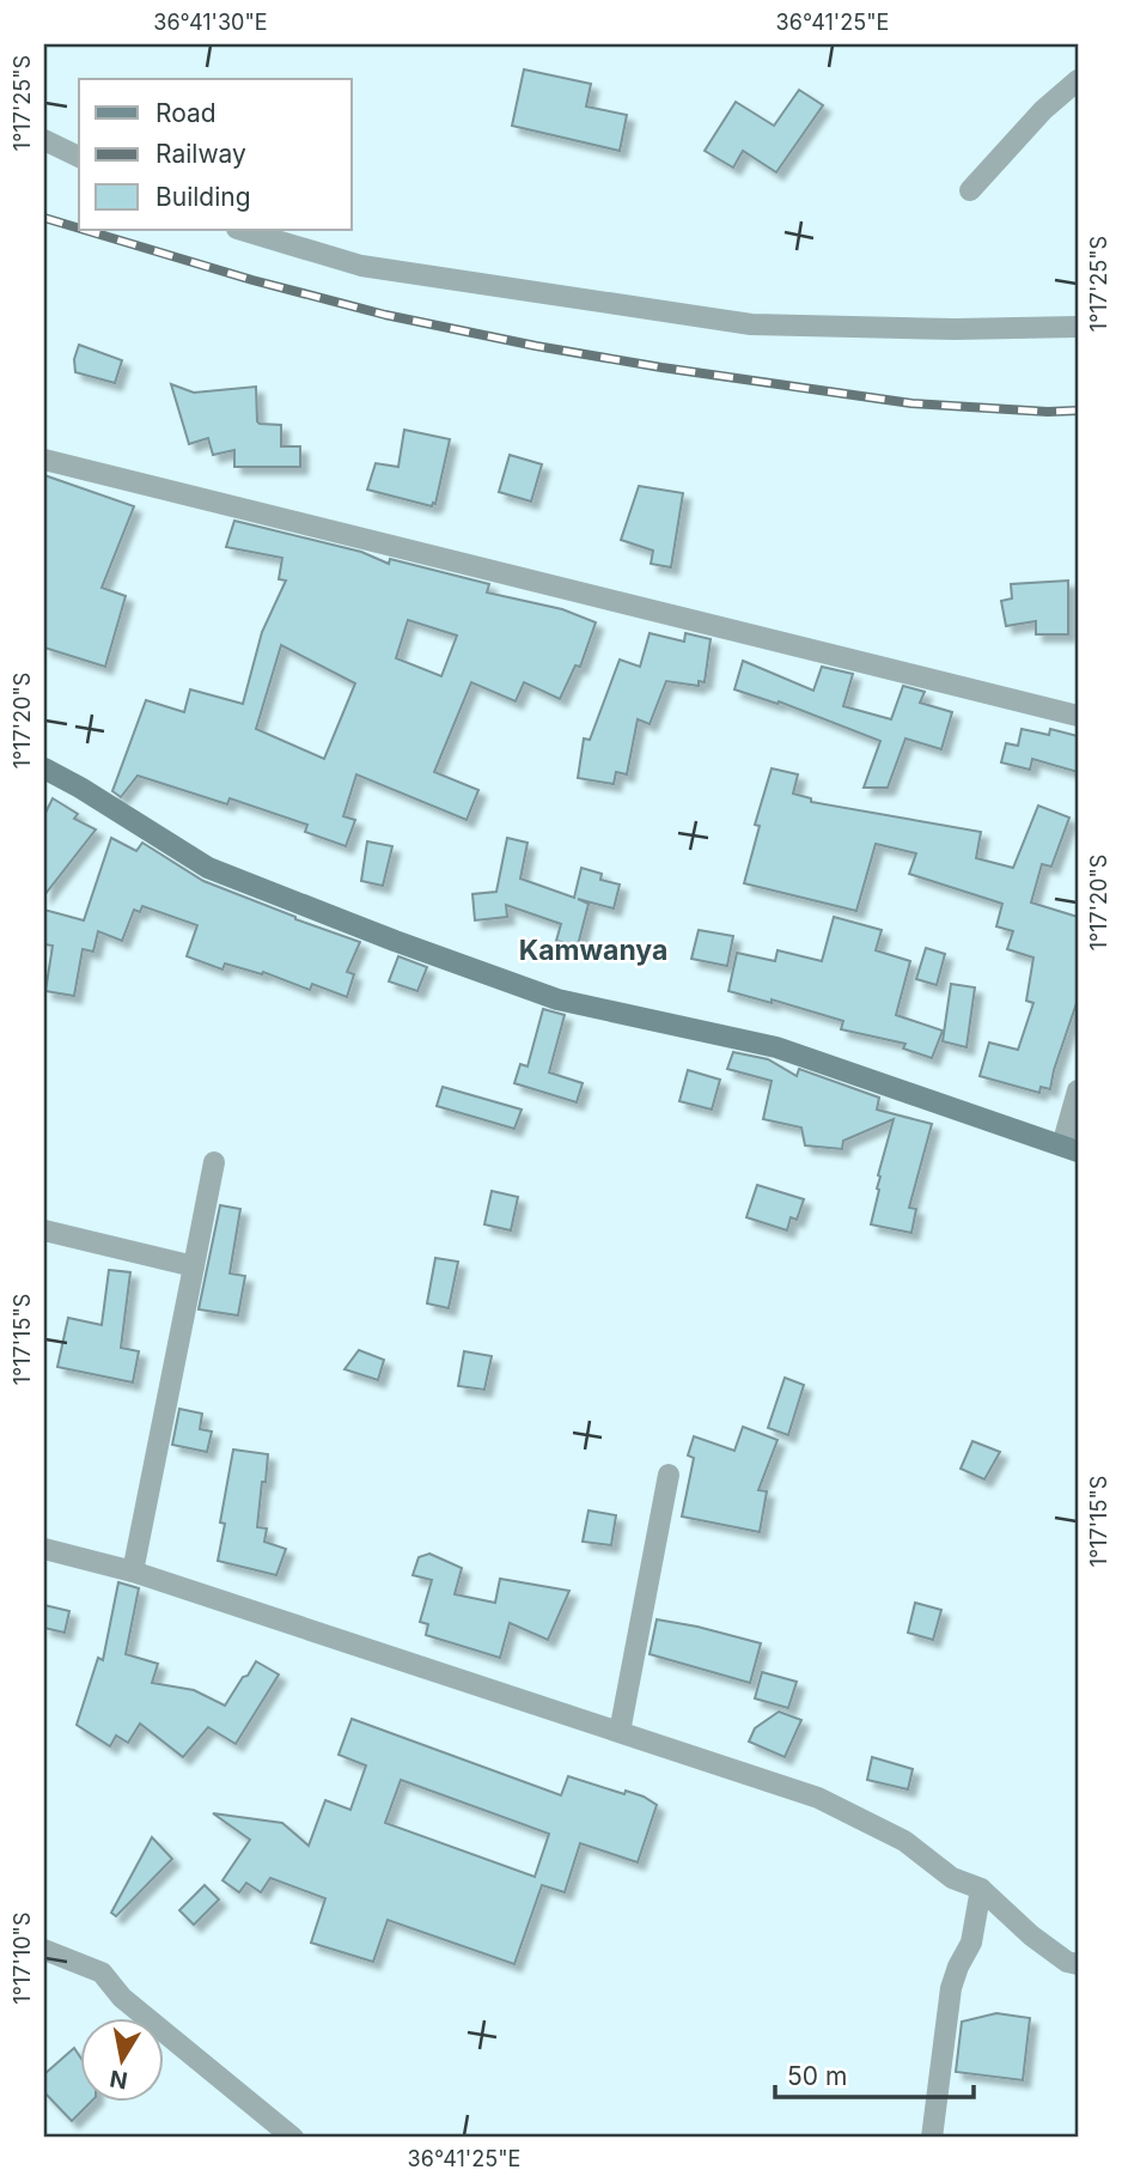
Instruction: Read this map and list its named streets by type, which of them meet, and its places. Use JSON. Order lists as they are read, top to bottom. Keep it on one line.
{"districts":["Kamwanya"],"legend":["Road","Railway","Building"],"scale_bar":"50 m","north":"bottom","coordinates":["36°41'30\"E","36°41'25\"E","1°17'25\"S","1°17'20\"S","1°17'15\"S","1°17'10\"S"]}
